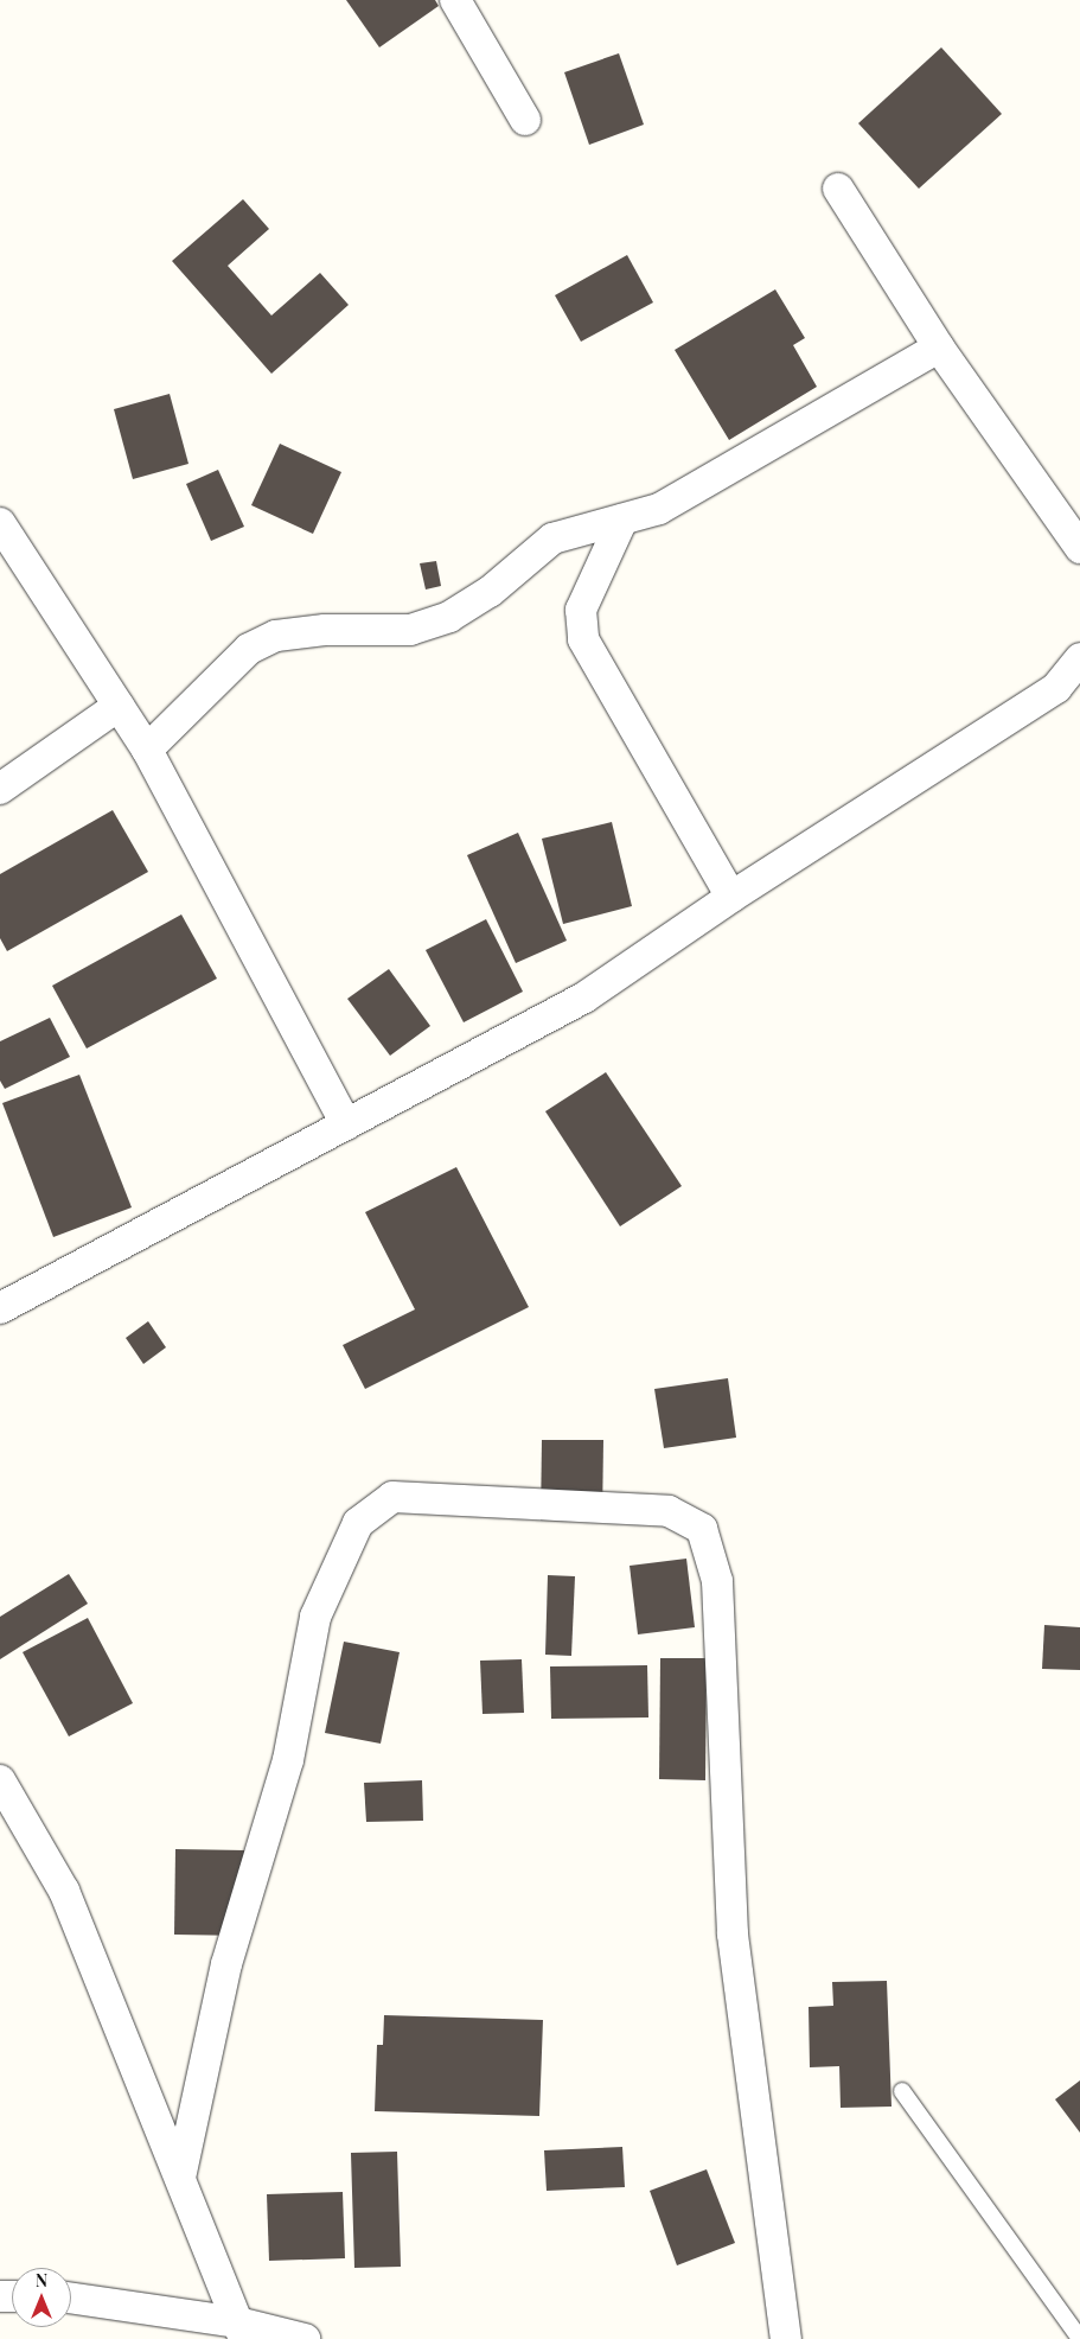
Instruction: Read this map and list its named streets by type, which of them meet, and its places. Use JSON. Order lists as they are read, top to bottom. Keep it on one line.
{"north":"top"}
